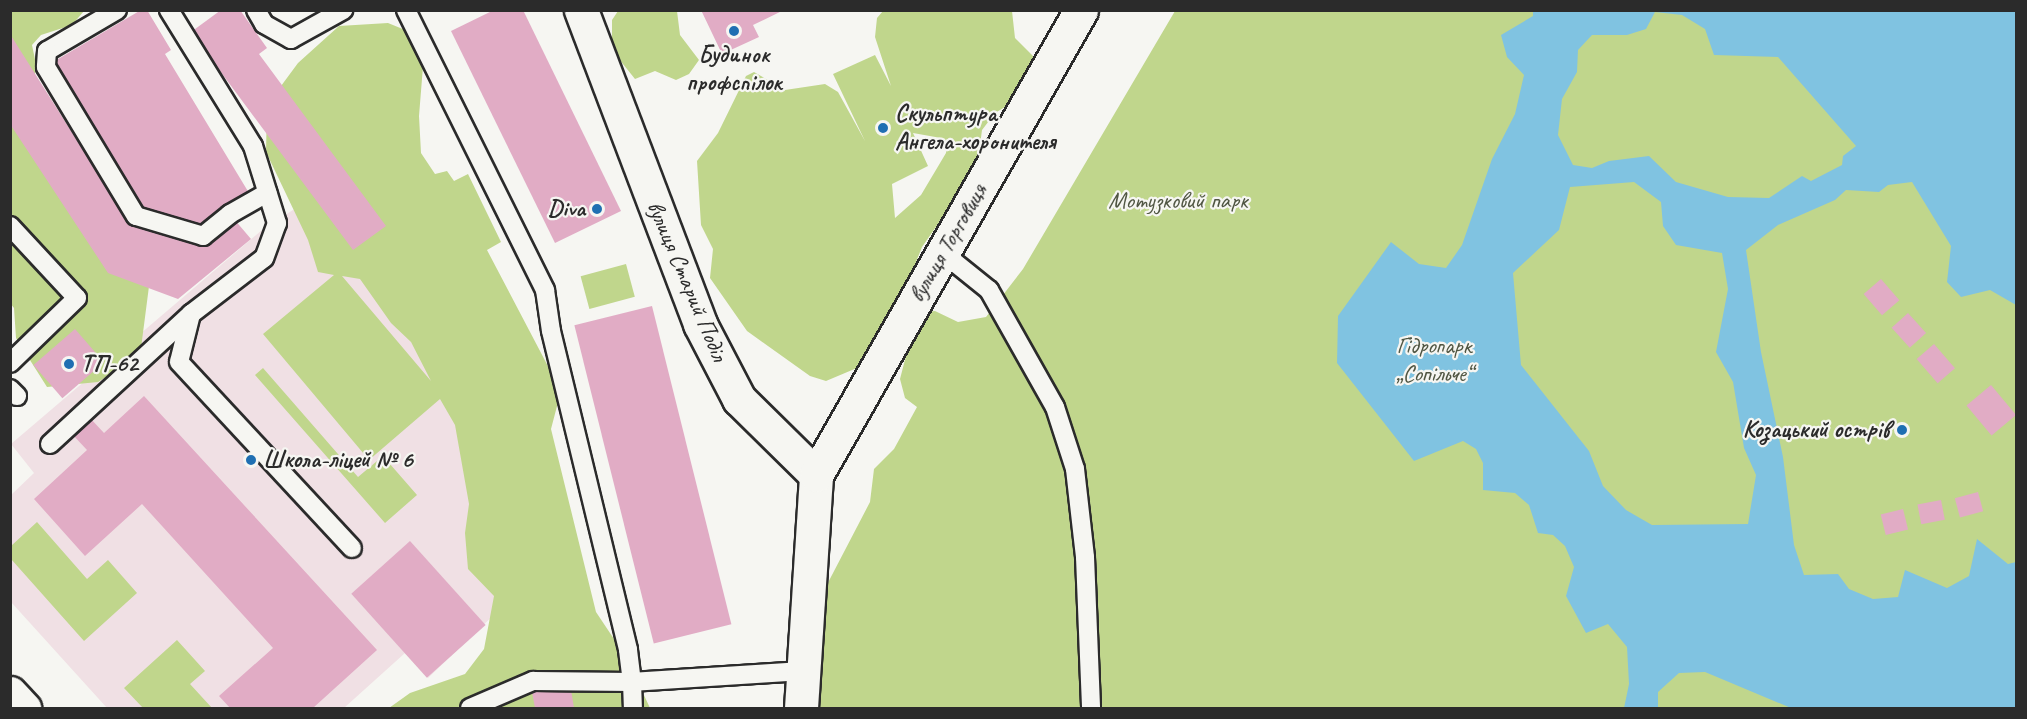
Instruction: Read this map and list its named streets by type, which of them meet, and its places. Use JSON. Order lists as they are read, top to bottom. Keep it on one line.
{"streets":{"main road":["вулиця Торговиця","вулиця Старий Поділ"]},"crossings":[["вулиця Торговиця","вулиця Старий Поділ"]],"parks":["Мотузковий парк","Гідропарк „Сопільче“"],"places":["Будинок профспілок","Скульптура Ангела-хоронителя","Diva","ТП-62","Козацький острів","Школа-ліцей № 6"]}
